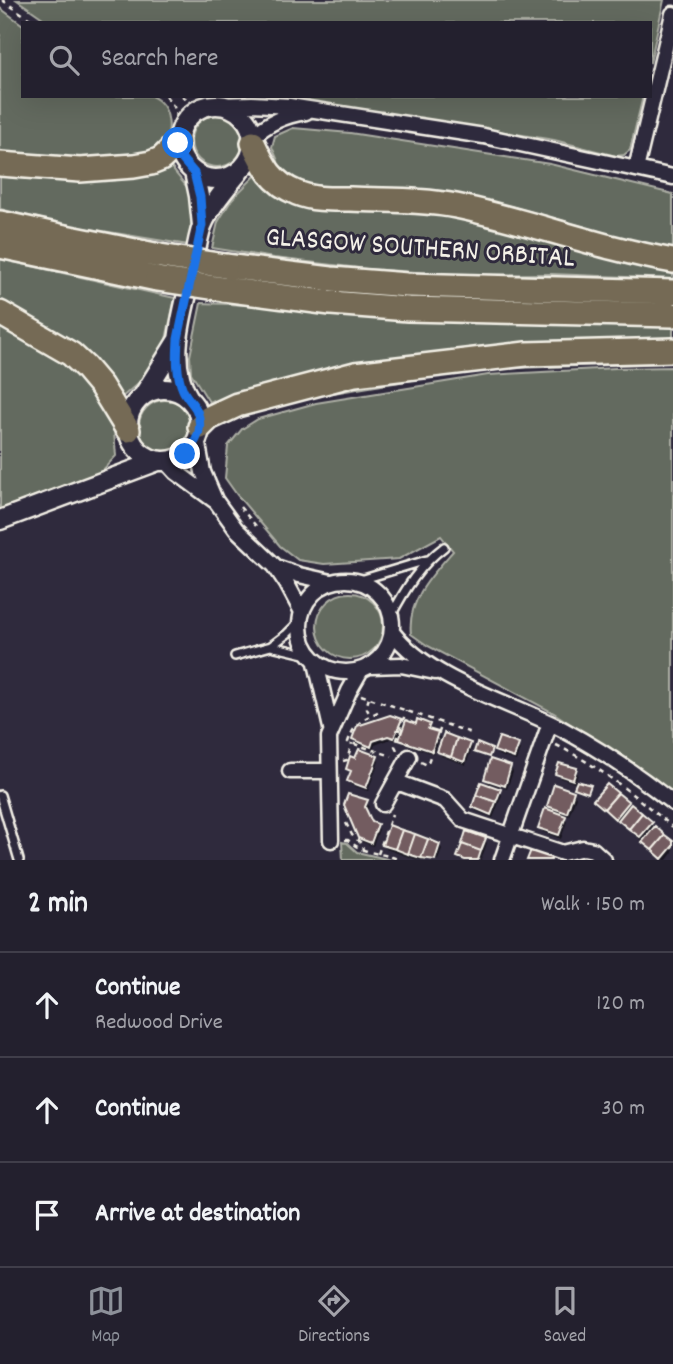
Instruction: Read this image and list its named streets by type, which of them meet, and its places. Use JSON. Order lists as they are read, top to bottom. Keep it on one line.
{"streets":{"highway":["GLASGOW SOUTHERN ORBITAL"]},"page":{"search":"Search here","heading":["2 min","Walk · 150 m"],"list":[["Continue","Redwood Drive","120 m"],["Continue","30 m"],"Arrive at destination"],"nav":["Map","Directions","Saved"]}}
